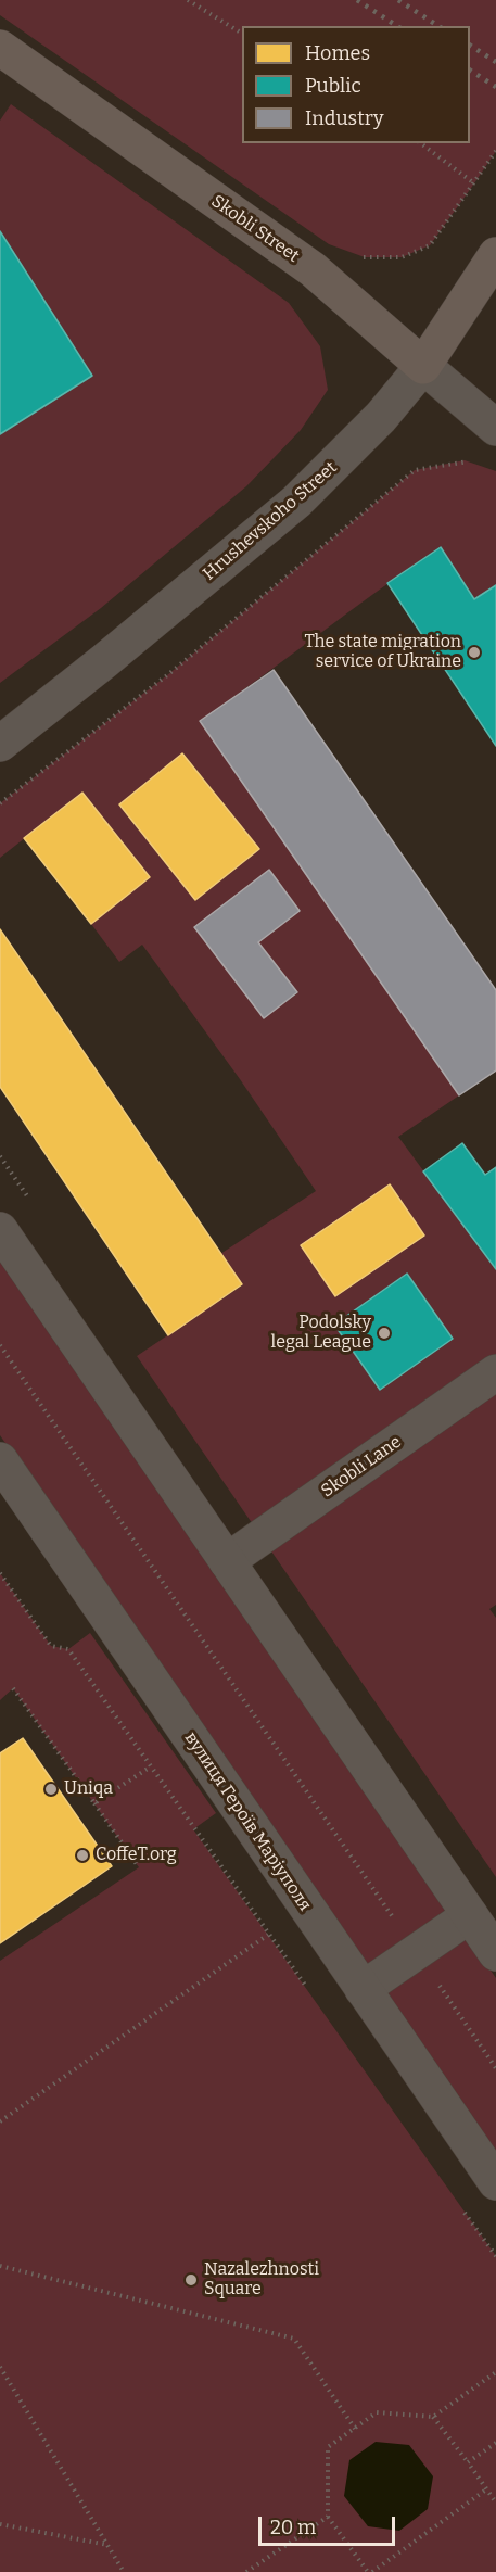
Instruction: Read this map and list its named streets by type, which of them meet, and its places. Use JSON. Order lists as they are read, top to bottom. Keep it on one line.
{"streets":{"main road":["Skobli Street","Hrushevskoho Street"],"street":["Skobli Lane","вулиця Героїв Маріуполя"]},"crossings":[["Skobli Street","Hrushevskoho Street"]],"places":["The state migration service of Ukraine","Podolsky legal League","Uniqa","CoffeT.org","Nazalezhnosti Square"],"legend":["Homes","Public","Industry"],"scale_bar":"20 m"}
